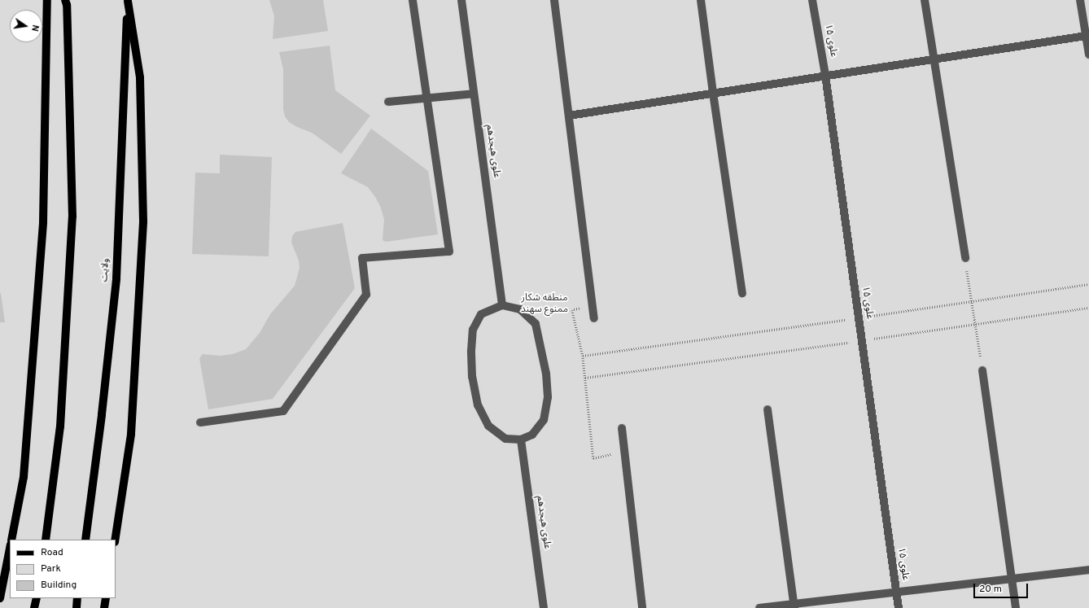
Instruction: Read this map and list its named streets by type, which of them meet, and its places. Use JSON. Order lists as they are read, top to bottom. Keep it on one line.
{"streets":{"main road":["ولایت"],"street":["علوی ۱۵","علوی هیجدهم"]},"parks":["منطقه شکار ممنوع سهند"],"legend":["Road","Park","Building"],"scale_bar":"20 m","north":"right"}
